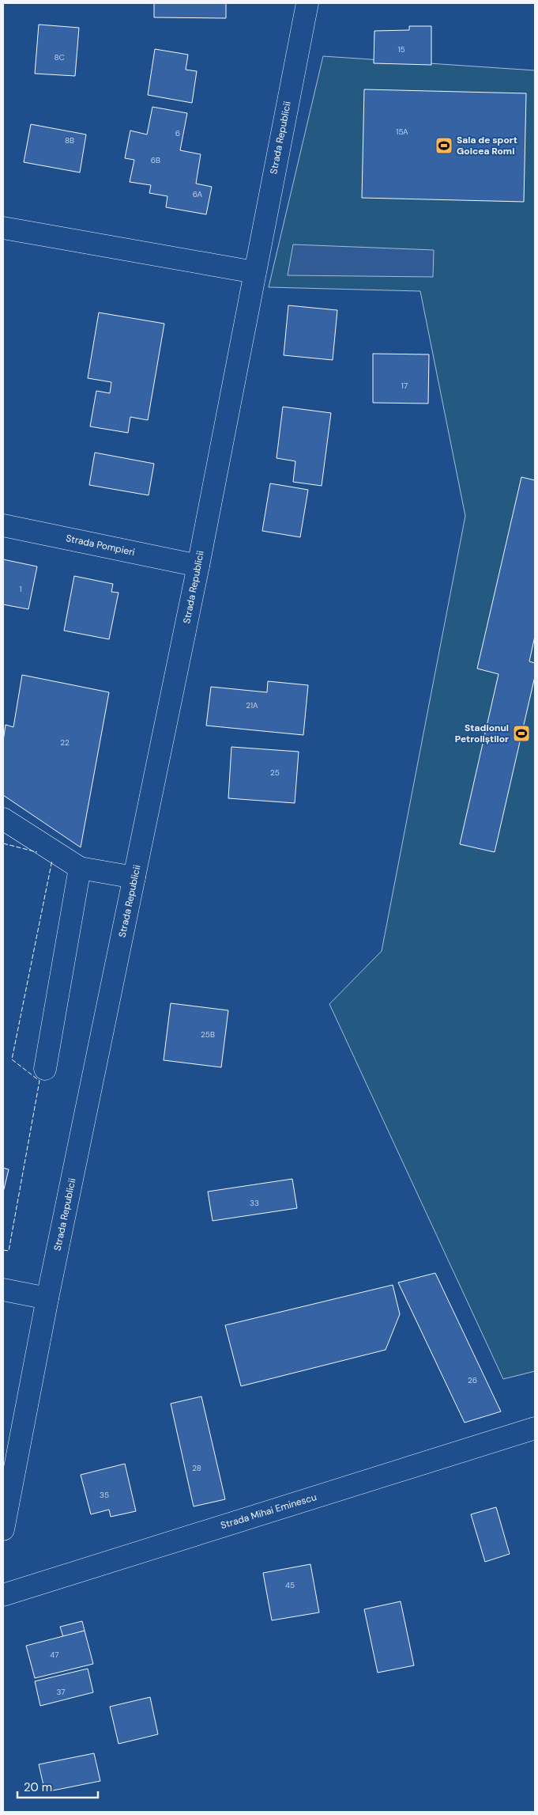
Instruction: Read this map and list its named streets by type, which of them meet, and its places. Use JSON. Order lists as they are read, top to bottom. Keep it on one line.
{"streets":{"main road":["Strada Republicii","Strada Pompieri","Strada Mihai Eminescu"]},"crossings":[["Strada Republicii","Strada Pompieri"]],"places":{"sports":["Sala de sport Goicea Romi","Stadionul Petroliștilor"]},"house_numbers":["15","8C","15A","6","8B","6B","6A","17","1","21A","22","25","25B","33","26","28","35","45","47","37"],"scale_bar":"20 m"}
